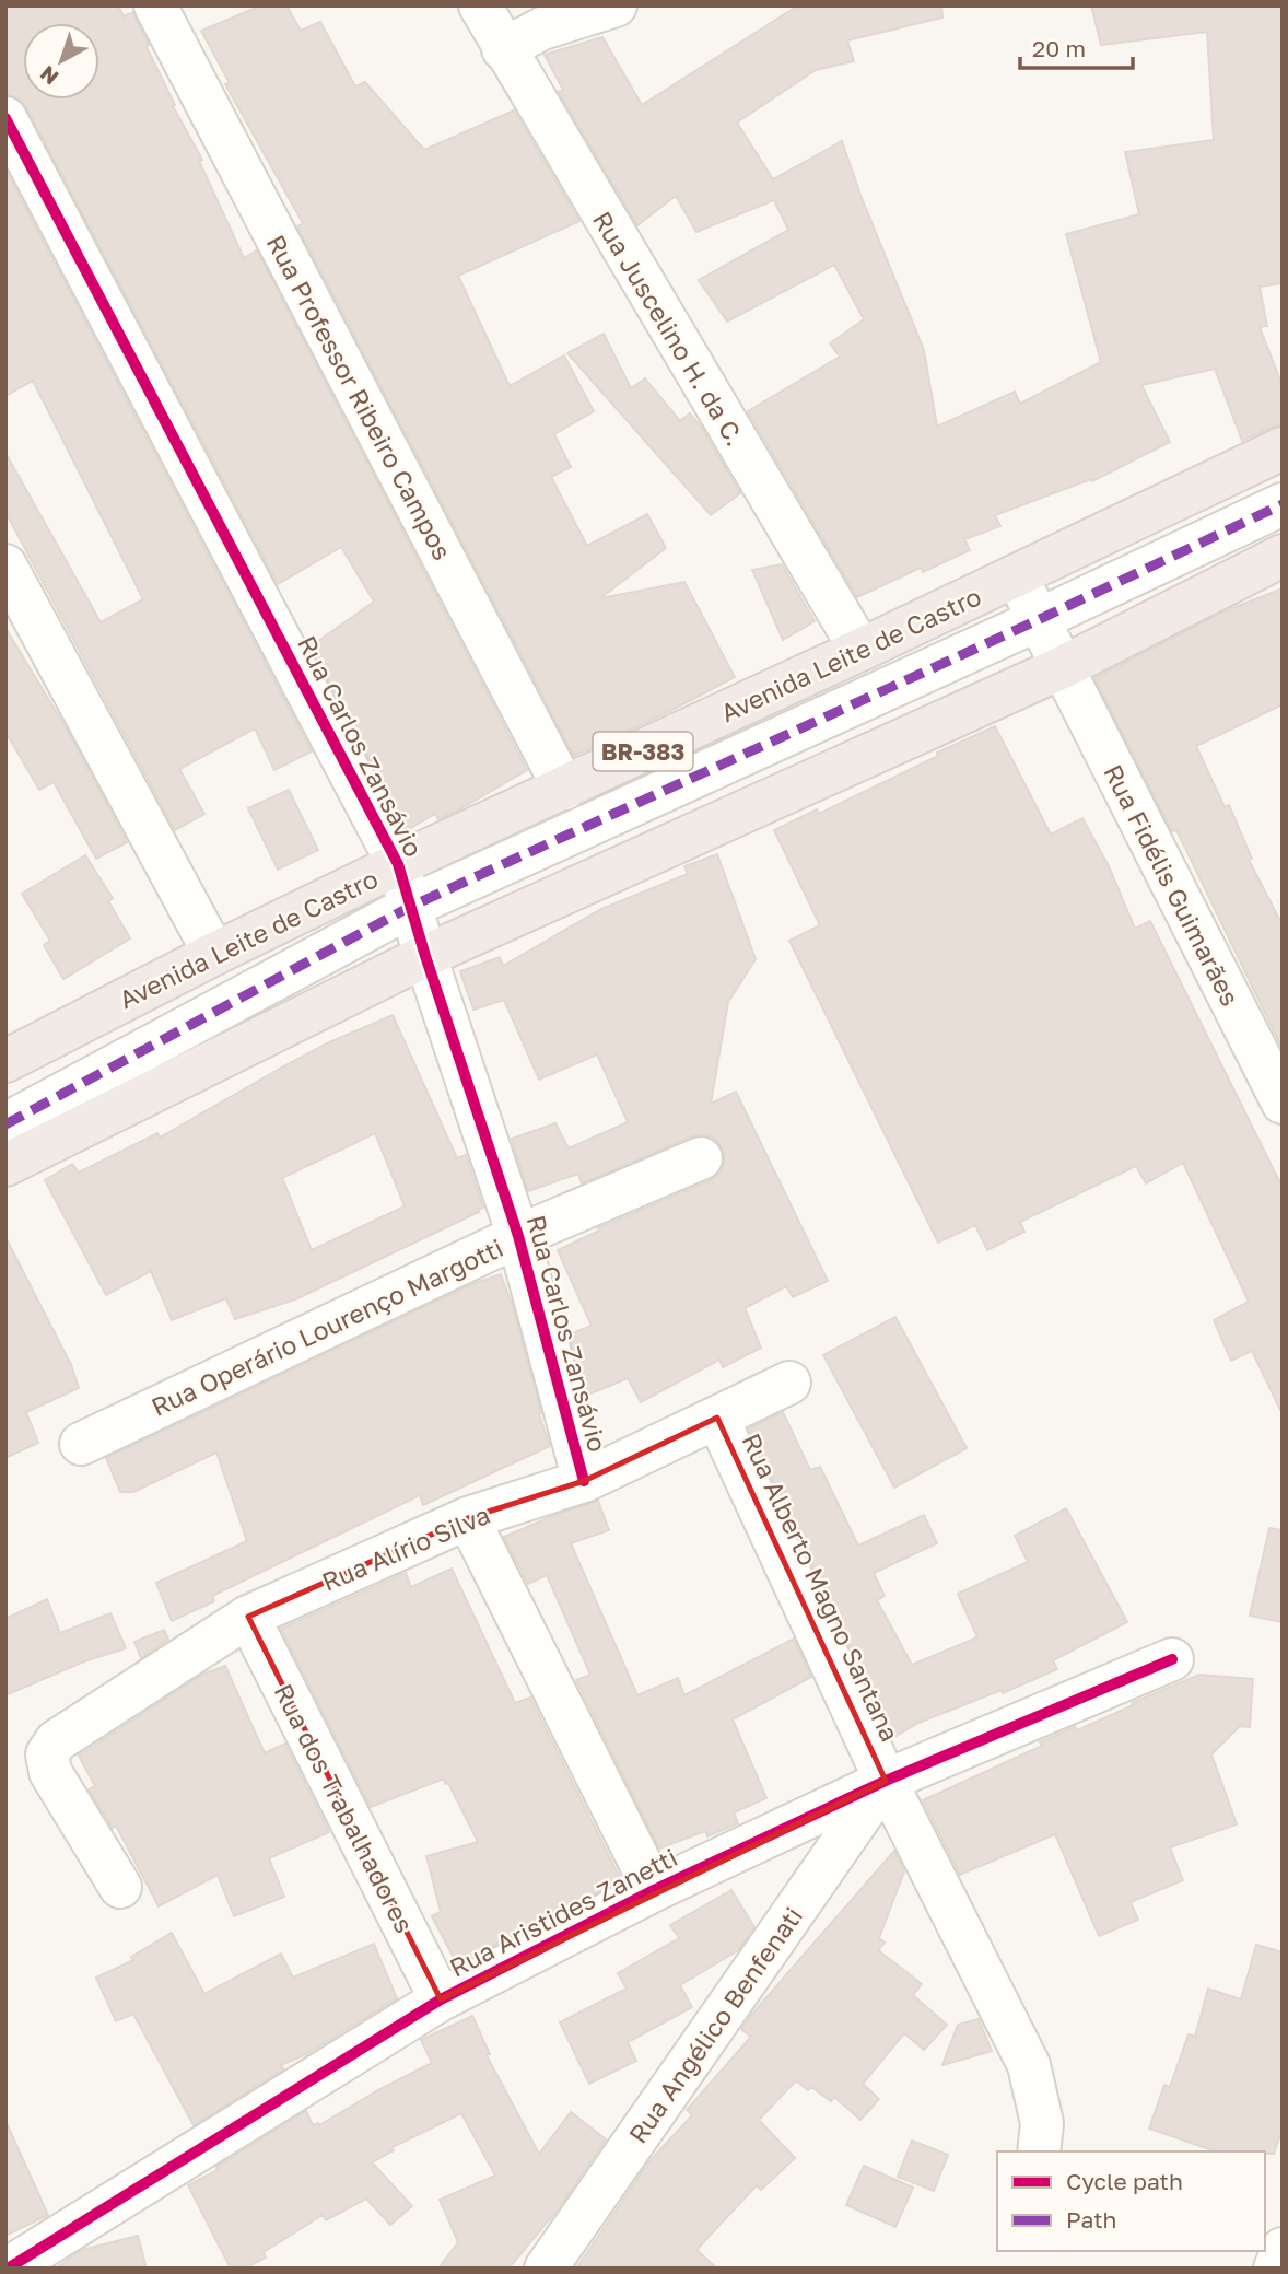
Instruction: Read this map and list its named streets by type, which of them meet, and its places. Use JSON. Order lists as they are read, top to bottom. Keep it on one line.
{"streets":{"highway":["Avenida Leite de Castro","BR-383"],"street":["Rua Juscelino H. da C.","Rua Professor Ribeiro Campos","Rua Carlos Zansávio","Rua Fidélis Guimarães","Rua Operário Lourenço Margotti","Rua Alírio Silva","Rua Alberto Magno Santana","Rua dos Trabalhadores","Rua Aristides Zanetti","Rua Angélico Benfenati"]},"crossings":[["Rua Juscelino H. da C.","Avenida Leite de Castro"],["Rua Professor Ribeiro Campos","Avenida Leite de Castro"],["Avenida Leite de Castro","Rua Carlos Zansávio"],["Avenida Leite de Castro","Rua Fidélis Guimarães"],["Rua Carlos Zansávio","Rua Operário Lourenço Margotti"],["Rua Carlos Zansávio","Rua Alírio Silva"],["Rua Alírio Silva","Rua Alberto Magno Santana"],["Rua Alírio Silva","Rua dos Trabalhadores"],["Rua Alberto Magno Santana","Rua Aristides Zanetti"],["Rua Alberto Magno Santana","Rua Angélico Benfenati"],["Rua dos Trabalhadores","Rua Aristides Zanetti"],["Rua Aristides Zanetti","Rua Angélico Benfenati"]],"legend":["Cycle path","Path"],"scale_bar":"20 m","north":"bottom left"}
